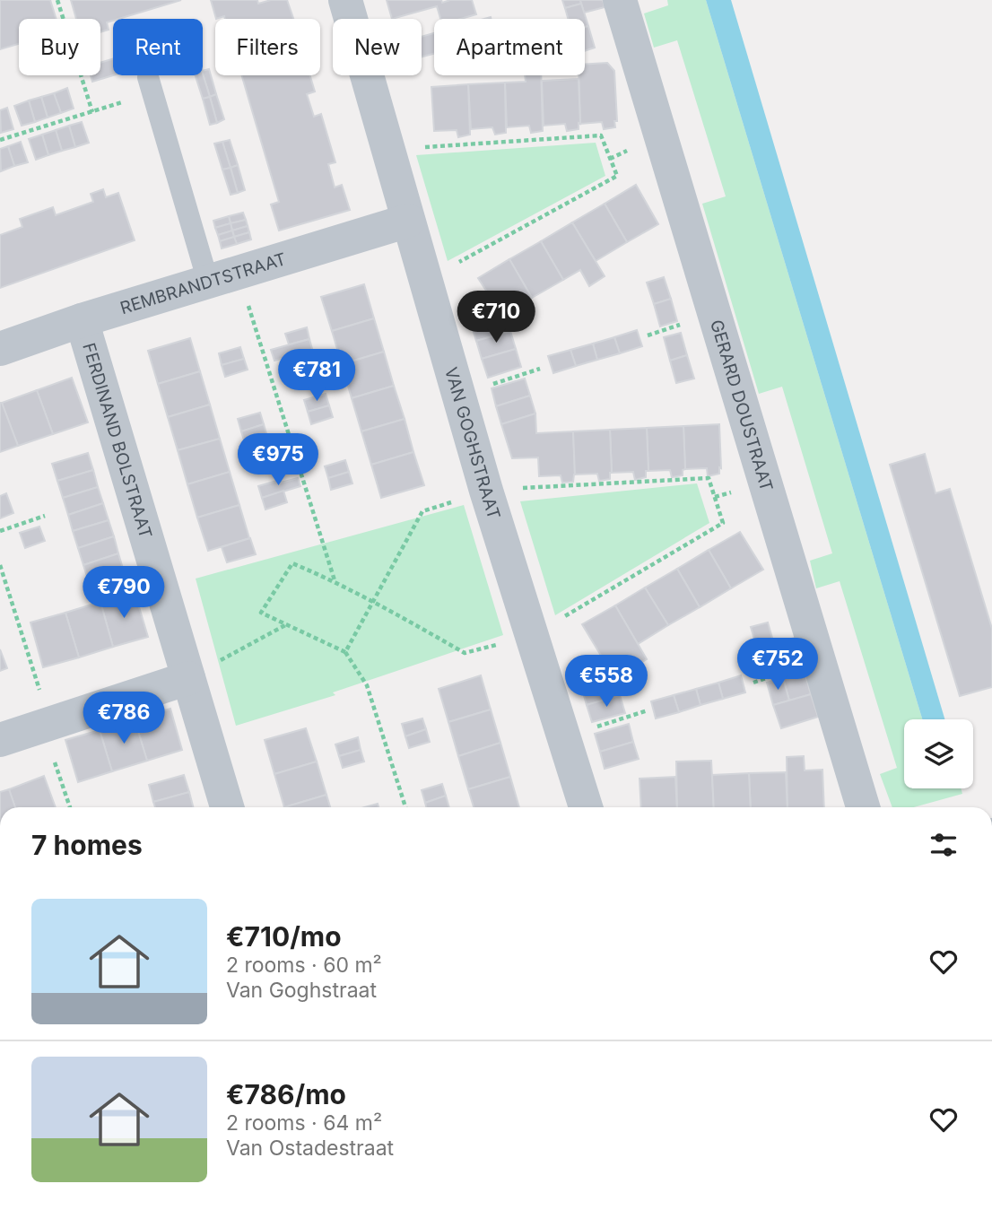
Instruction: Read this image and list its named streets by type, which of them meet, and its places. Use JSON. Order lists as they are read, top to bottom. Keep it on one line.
{"streets":{"street":["REMBRANDTSTRAAT","GERARD DOUSTRAAT","FERDINAND BOLSTRAAT","VAN GOGHSTRAAT"]},"crossings":[["REMBRANDTSTRAAT","FERDINAND BOLSTRAAT"],["REMBRANDTSTRAAT","VAN GOGHSTRAAT"]],"page":{"chip":["Buy","Rent","Filters","New","Apartment"],"price":["€710","€781","€975","€790","€752","€558","€786"],"heading":"7 homes","list":[{"name":"€710/mo","note":"2 rooms · 60 m² · Van Goghstraat"},{"name":"€786/mo","note":"2 rooms · 64 m² · Van Ostadestraat"}]}}
